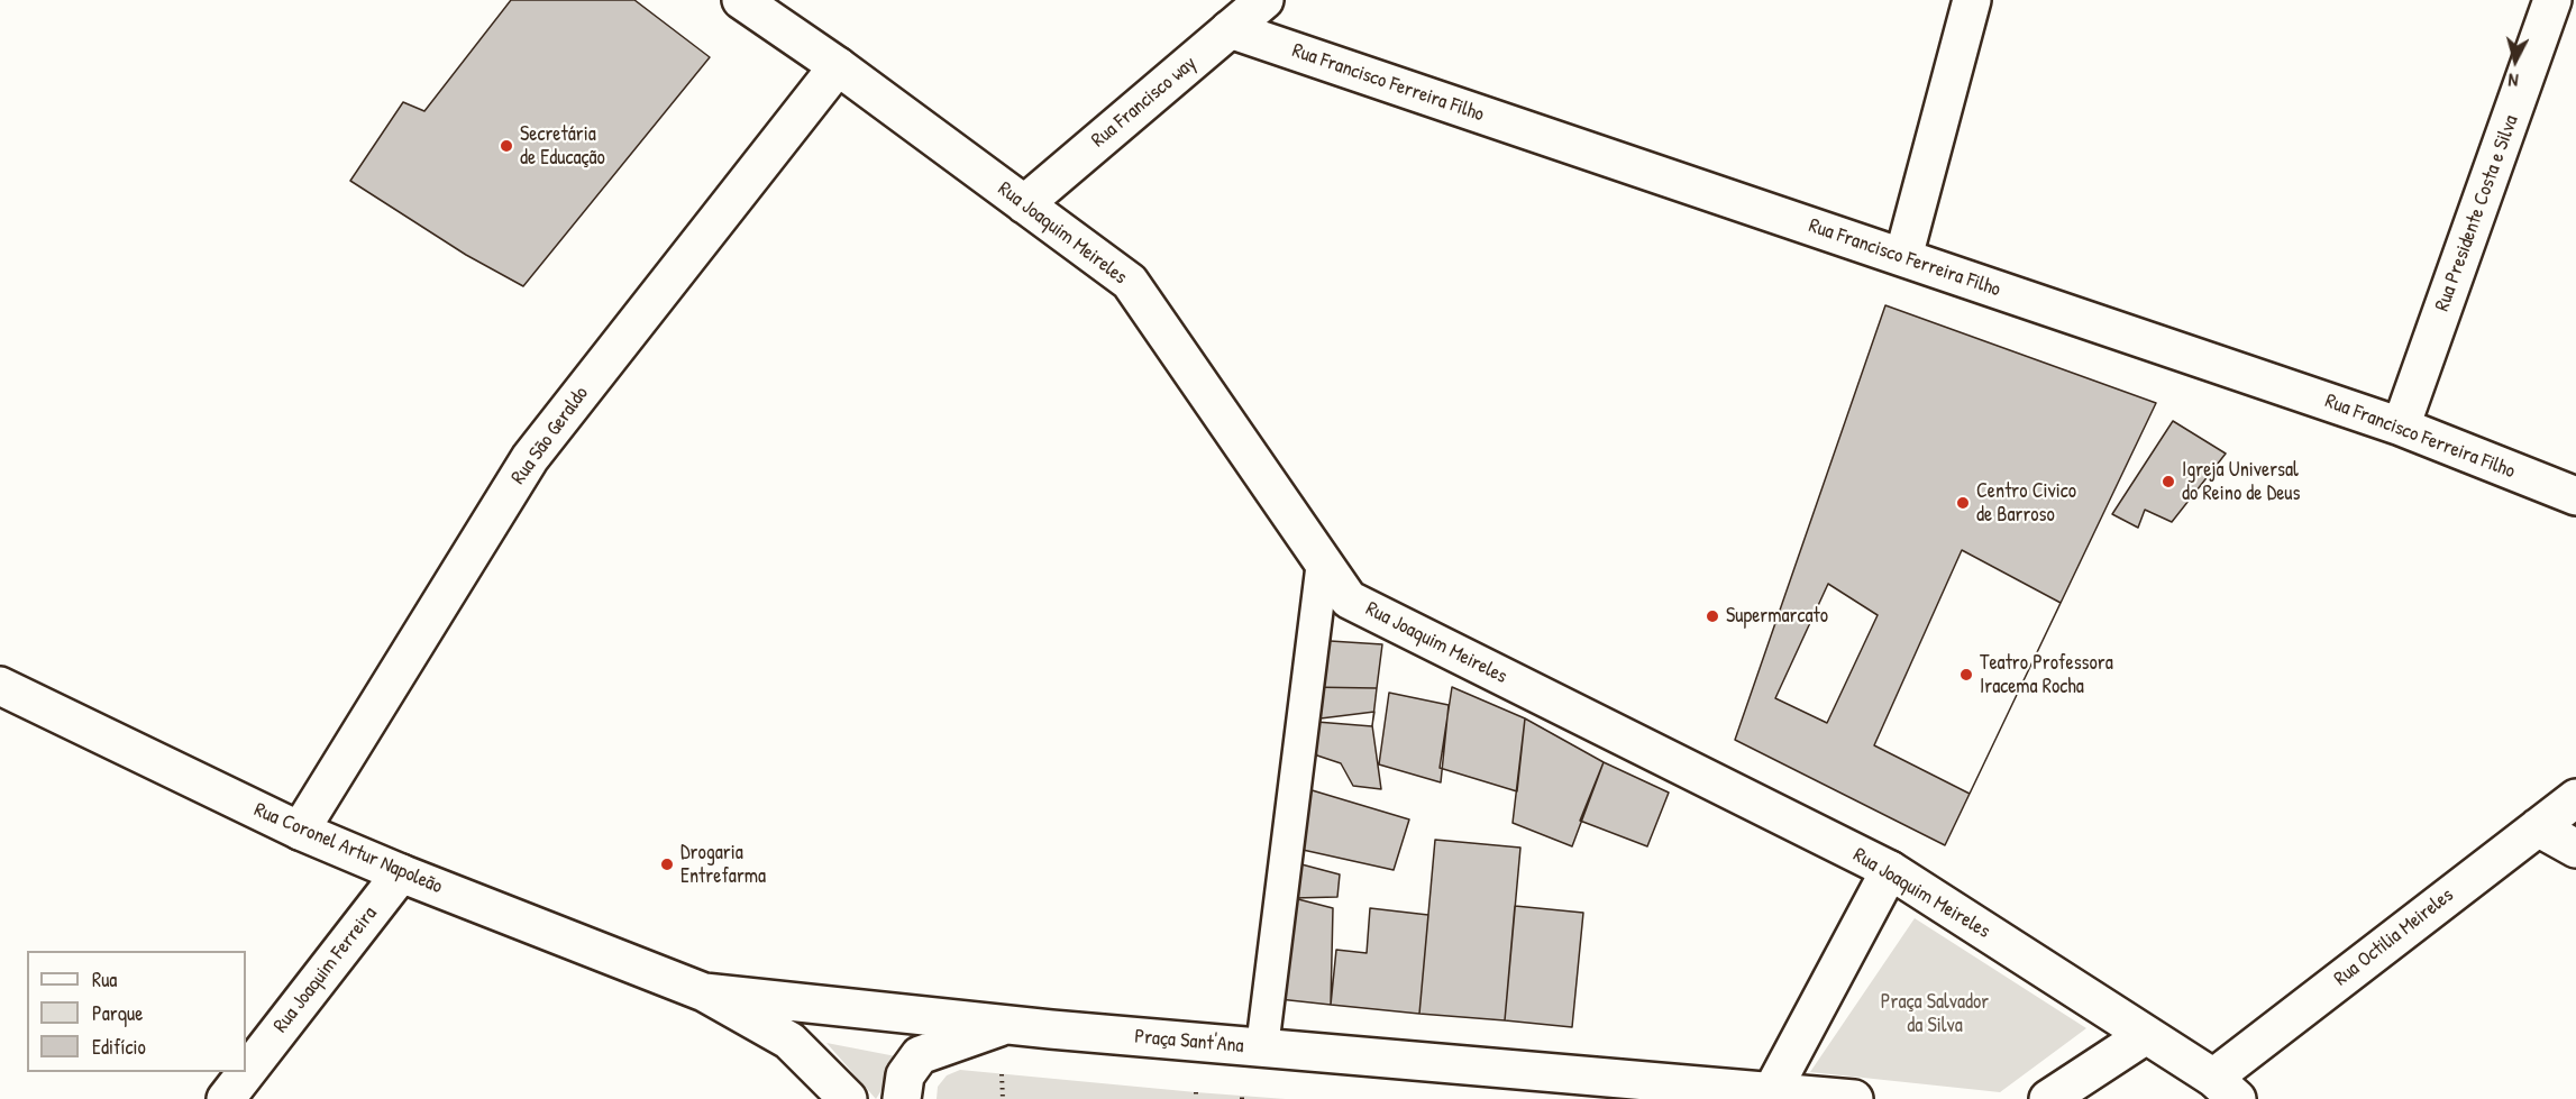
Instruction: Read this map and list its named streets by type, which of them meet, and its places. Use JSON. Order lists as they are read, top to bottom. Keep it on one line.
{"streets":{"street":["Rua Francisco Ferreira Filho","Rua Francisco way","Rua Presidente Costa e Silva","Rua Joaquim Meireles","Rua São Geraldo","Rua Coronel Artur Napoleão","Rua Octilia Meireles","Rua Joaquim Ferreira","Praça Sant'Ana"]},"crossings":[["Rua Francisco Ferreira Filho","Rua Francisco way"],["Rua Francisco Ferreira Filho","Rua Presidente Costa e Silva"],["Rua Francisco way","Rua Joaquim Meireles"],["Rua Joaquim Meireles","Rua São Geraldo"],["Rua Joaquim Meireles","Rua Octilia Meireles"],["Rua São Geraldo","Rua Coronel Artur Napoleão"],["Rua Coronel Artur Napoleão","Rua Joaquim Ferreira"],["Rua Coronel Artur Napoleão","Praça Sant'Ana"]],"parks":["Praça Salvador da Silva"],"places":["Secretária de Educação","Igreja Universal do Reino de Deus","Centro Civico de Barroso","Supermarcato","Teatro Professora Iracema Rocha","Drogaria Entrefarma"],"legend":["Rua","Parque","Edifício"],"north":"bottom"}
